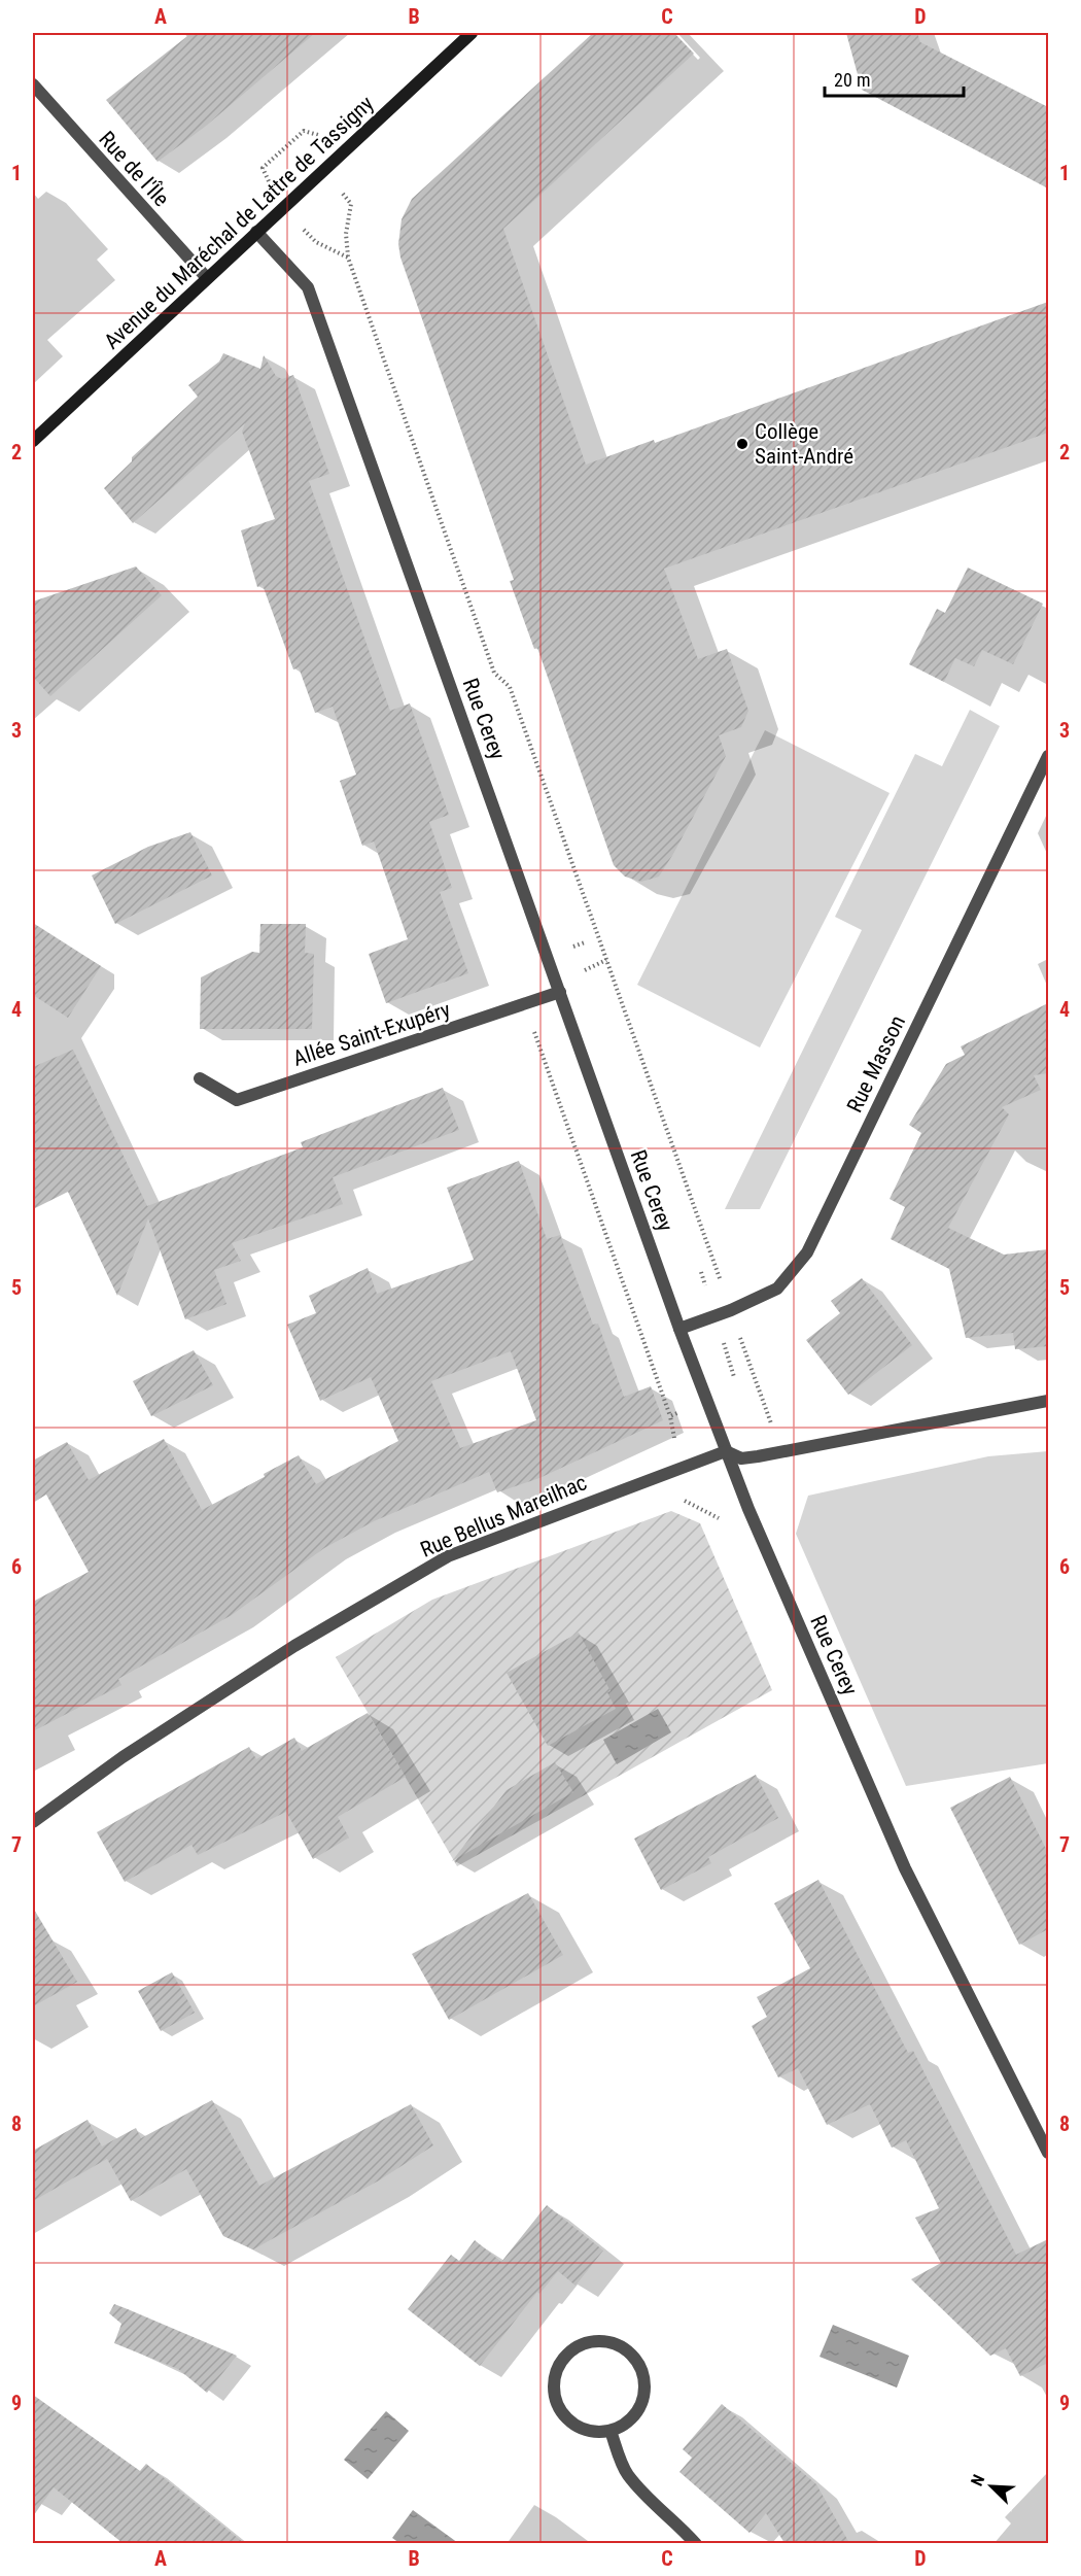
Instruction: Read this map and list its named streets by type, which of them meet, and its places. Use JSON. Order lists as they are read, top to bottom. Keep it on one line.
{"streets":{"main road":["Avenue du Maréchal de Lattre de Tassigny"],"street":["Rue de l'Île","Rue Cerey","Allée Saint-Exupéry","Rue Masson","Rue Bellus Mareilhac"]},"crossings":[["Rue de l'Île","Avenue du Maréchal de Lattre de Tassigny"],["Avenue du Maréchal de Lattre de Tassigny","Rue Cerey"],["Rue Cerey","Allée Saint-Exupéry"],["Rue Cerey","Rue Masson"],["Rue Cerey","Rue Bellus Mareilhac"]],"places":["Collège Saint-André"],"scale_bar":"20 m","north":"top left","grid":{"columns":["A","B","C","D"],"rows":["1","2","3","4","5","6","7","8","9"]}}
